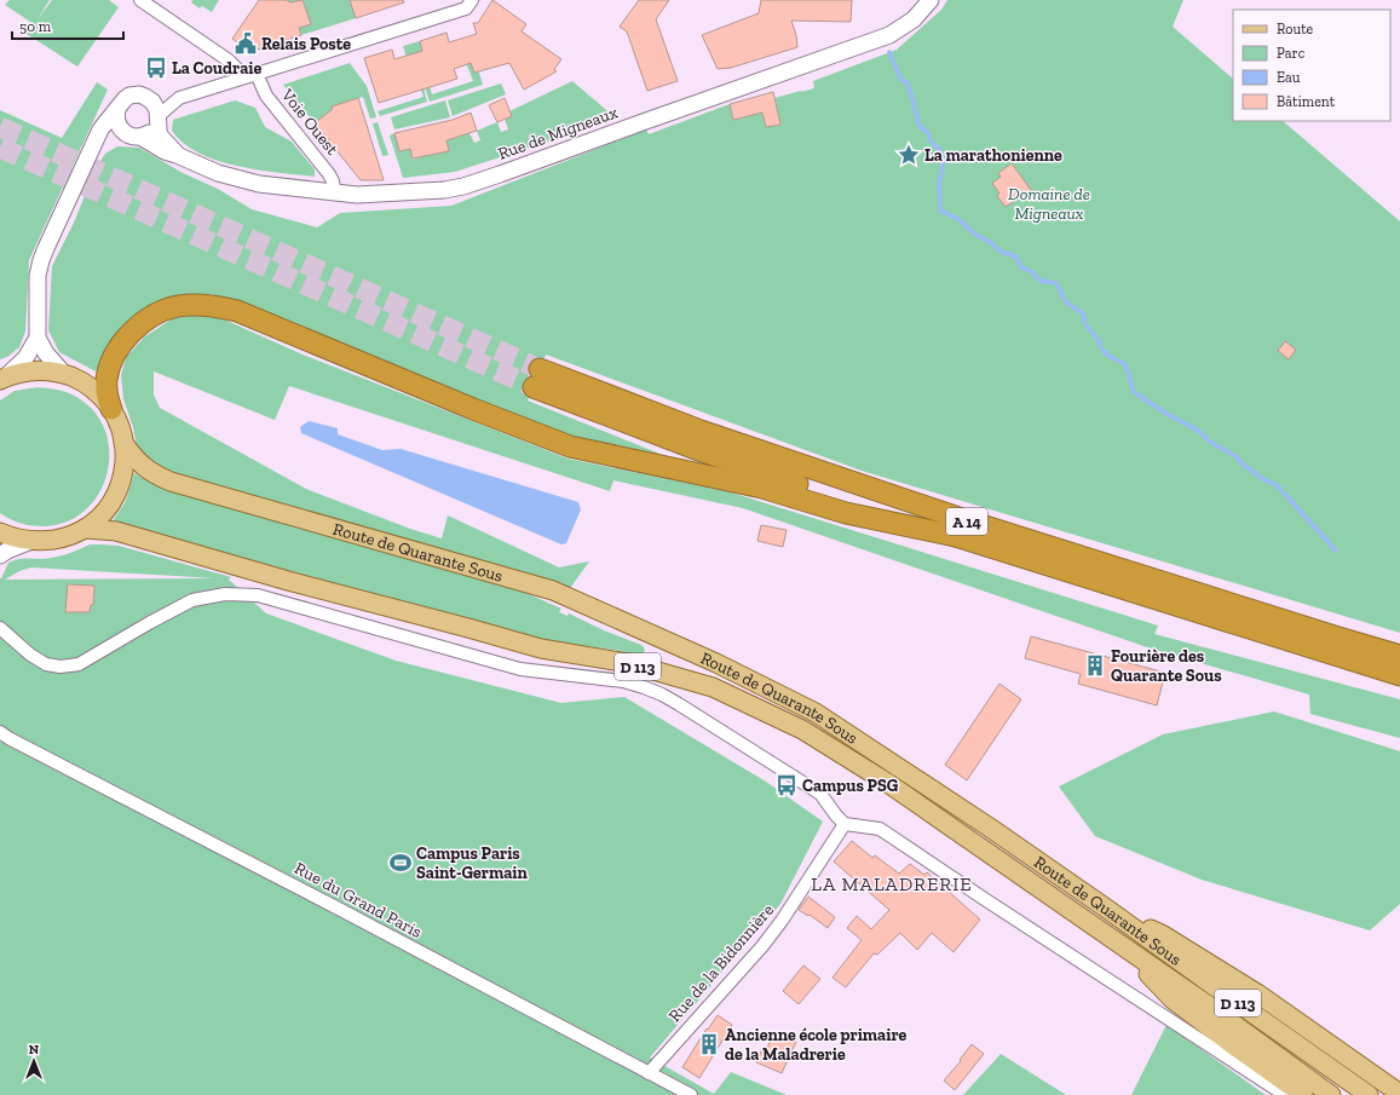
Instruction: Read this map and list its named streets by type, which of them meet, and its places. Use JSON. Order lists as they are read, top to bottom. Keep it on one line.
{"streets":{"highway":["A 14"],"main road":["Route de Quarante Sous","D 113"],"street":["Voie Ouest","Rue de Migneaux","Rue du Grand Paris","Rue de la Bidonnière"]},"crossings":[["Voie Ouest","Rue de Migneaux"],["Rue du Grand Paris","Rue de la Bidonnière"]],"districts":["LA MALADRERIE"],"parks":["Domaine de Migneaux"],"places":{"public building":["Relais Poste"],"bus stop":["La Coudraie","Campus PSG"],"place":["La marathonienne"],"building":["Fourière des Quarante Sous","Ancienne école primaire de la Maladrerie"],"sports":["Campus Paris Saint-Germain"]},"legend":["Route","Parc","Eau","Bâtiment"],"scale_bar":"50 m","north":"top"}
